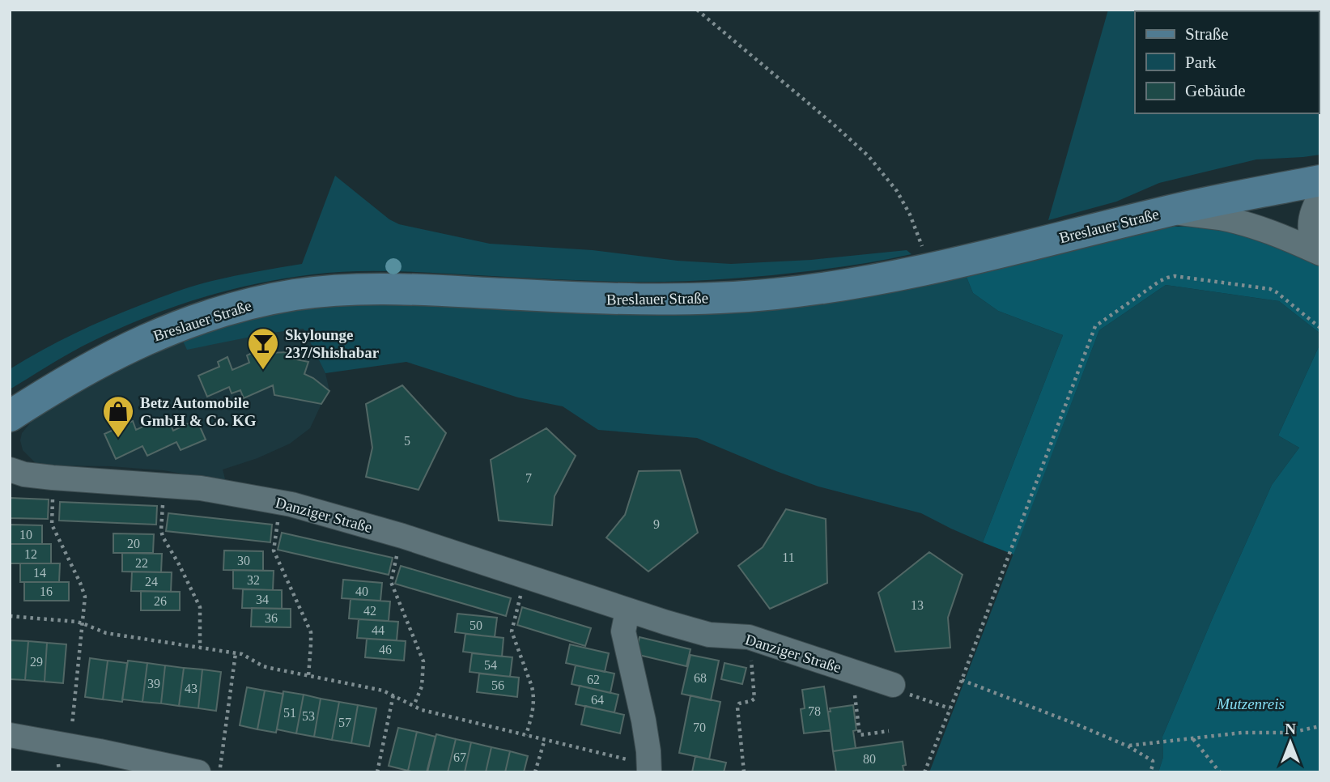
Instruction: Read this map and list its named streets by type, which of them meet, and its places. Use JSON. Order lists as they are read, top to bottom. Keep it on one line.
{"streets":{"main road":["Breslauer Straße"],"street":["Danziger Straße"]},"parks":["Mutzenreis"],"places":{"bar":["Skylounge 237/Shishabar"],"shop":["Betz Automobile GmbH & Co. KG"]},"house_numbers":["5","7","9","10","20","12","11","30","22","14","32","24","16","40","34","26","13","42","36","50","44","46","29","54","68","62","39","56","43","64","78","51","53","57","70","67","80"],"legend":["Straße","Park","Gebäude"],"north":"top"}
